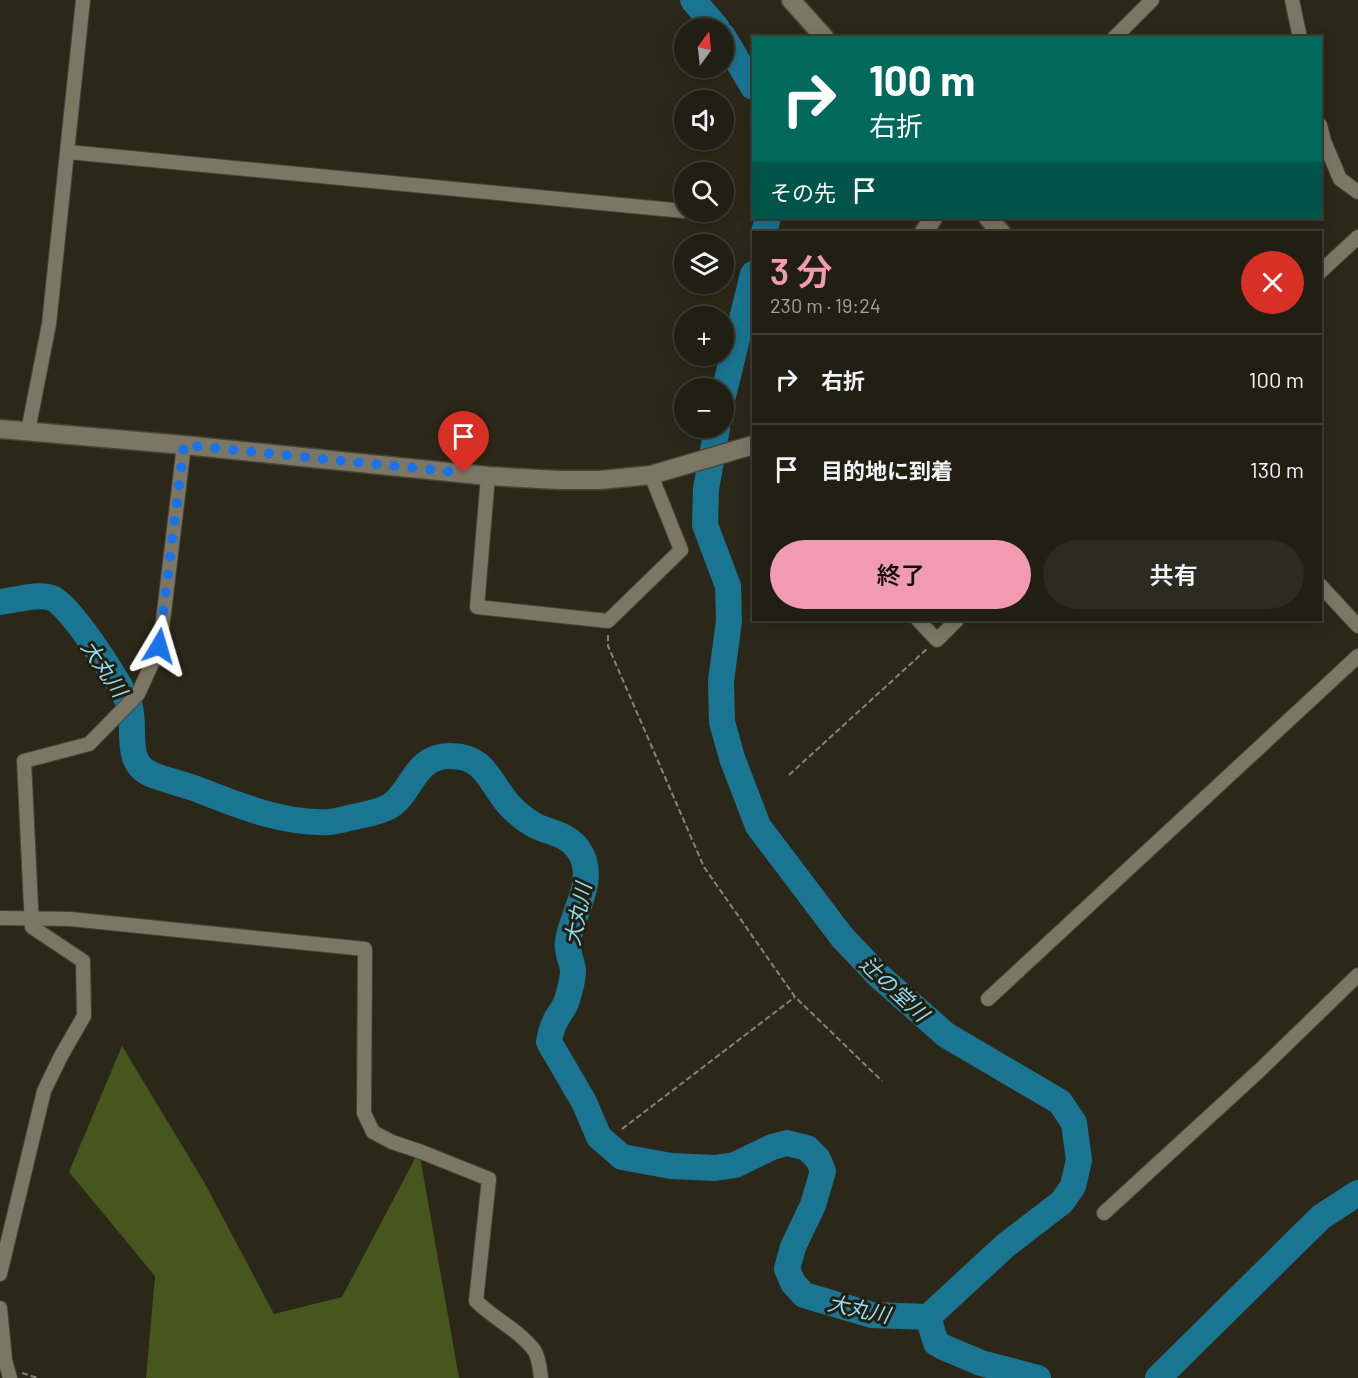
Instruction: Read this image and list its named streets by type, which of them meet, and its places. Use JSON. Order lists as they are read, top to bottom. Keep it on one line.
{"water":["大丸川","辻の堂川"],"north":"top","page":{"map_buttons":["+","−"],"turn":["100 m","右折"],"then":"その先","heading":["3 分","230 m · 19:24"],"list":[{"name":"右折","value":"100 m"},{"name":"目的地に到着","value":"130 m"}],"buttons":["終了","共有"]}}
